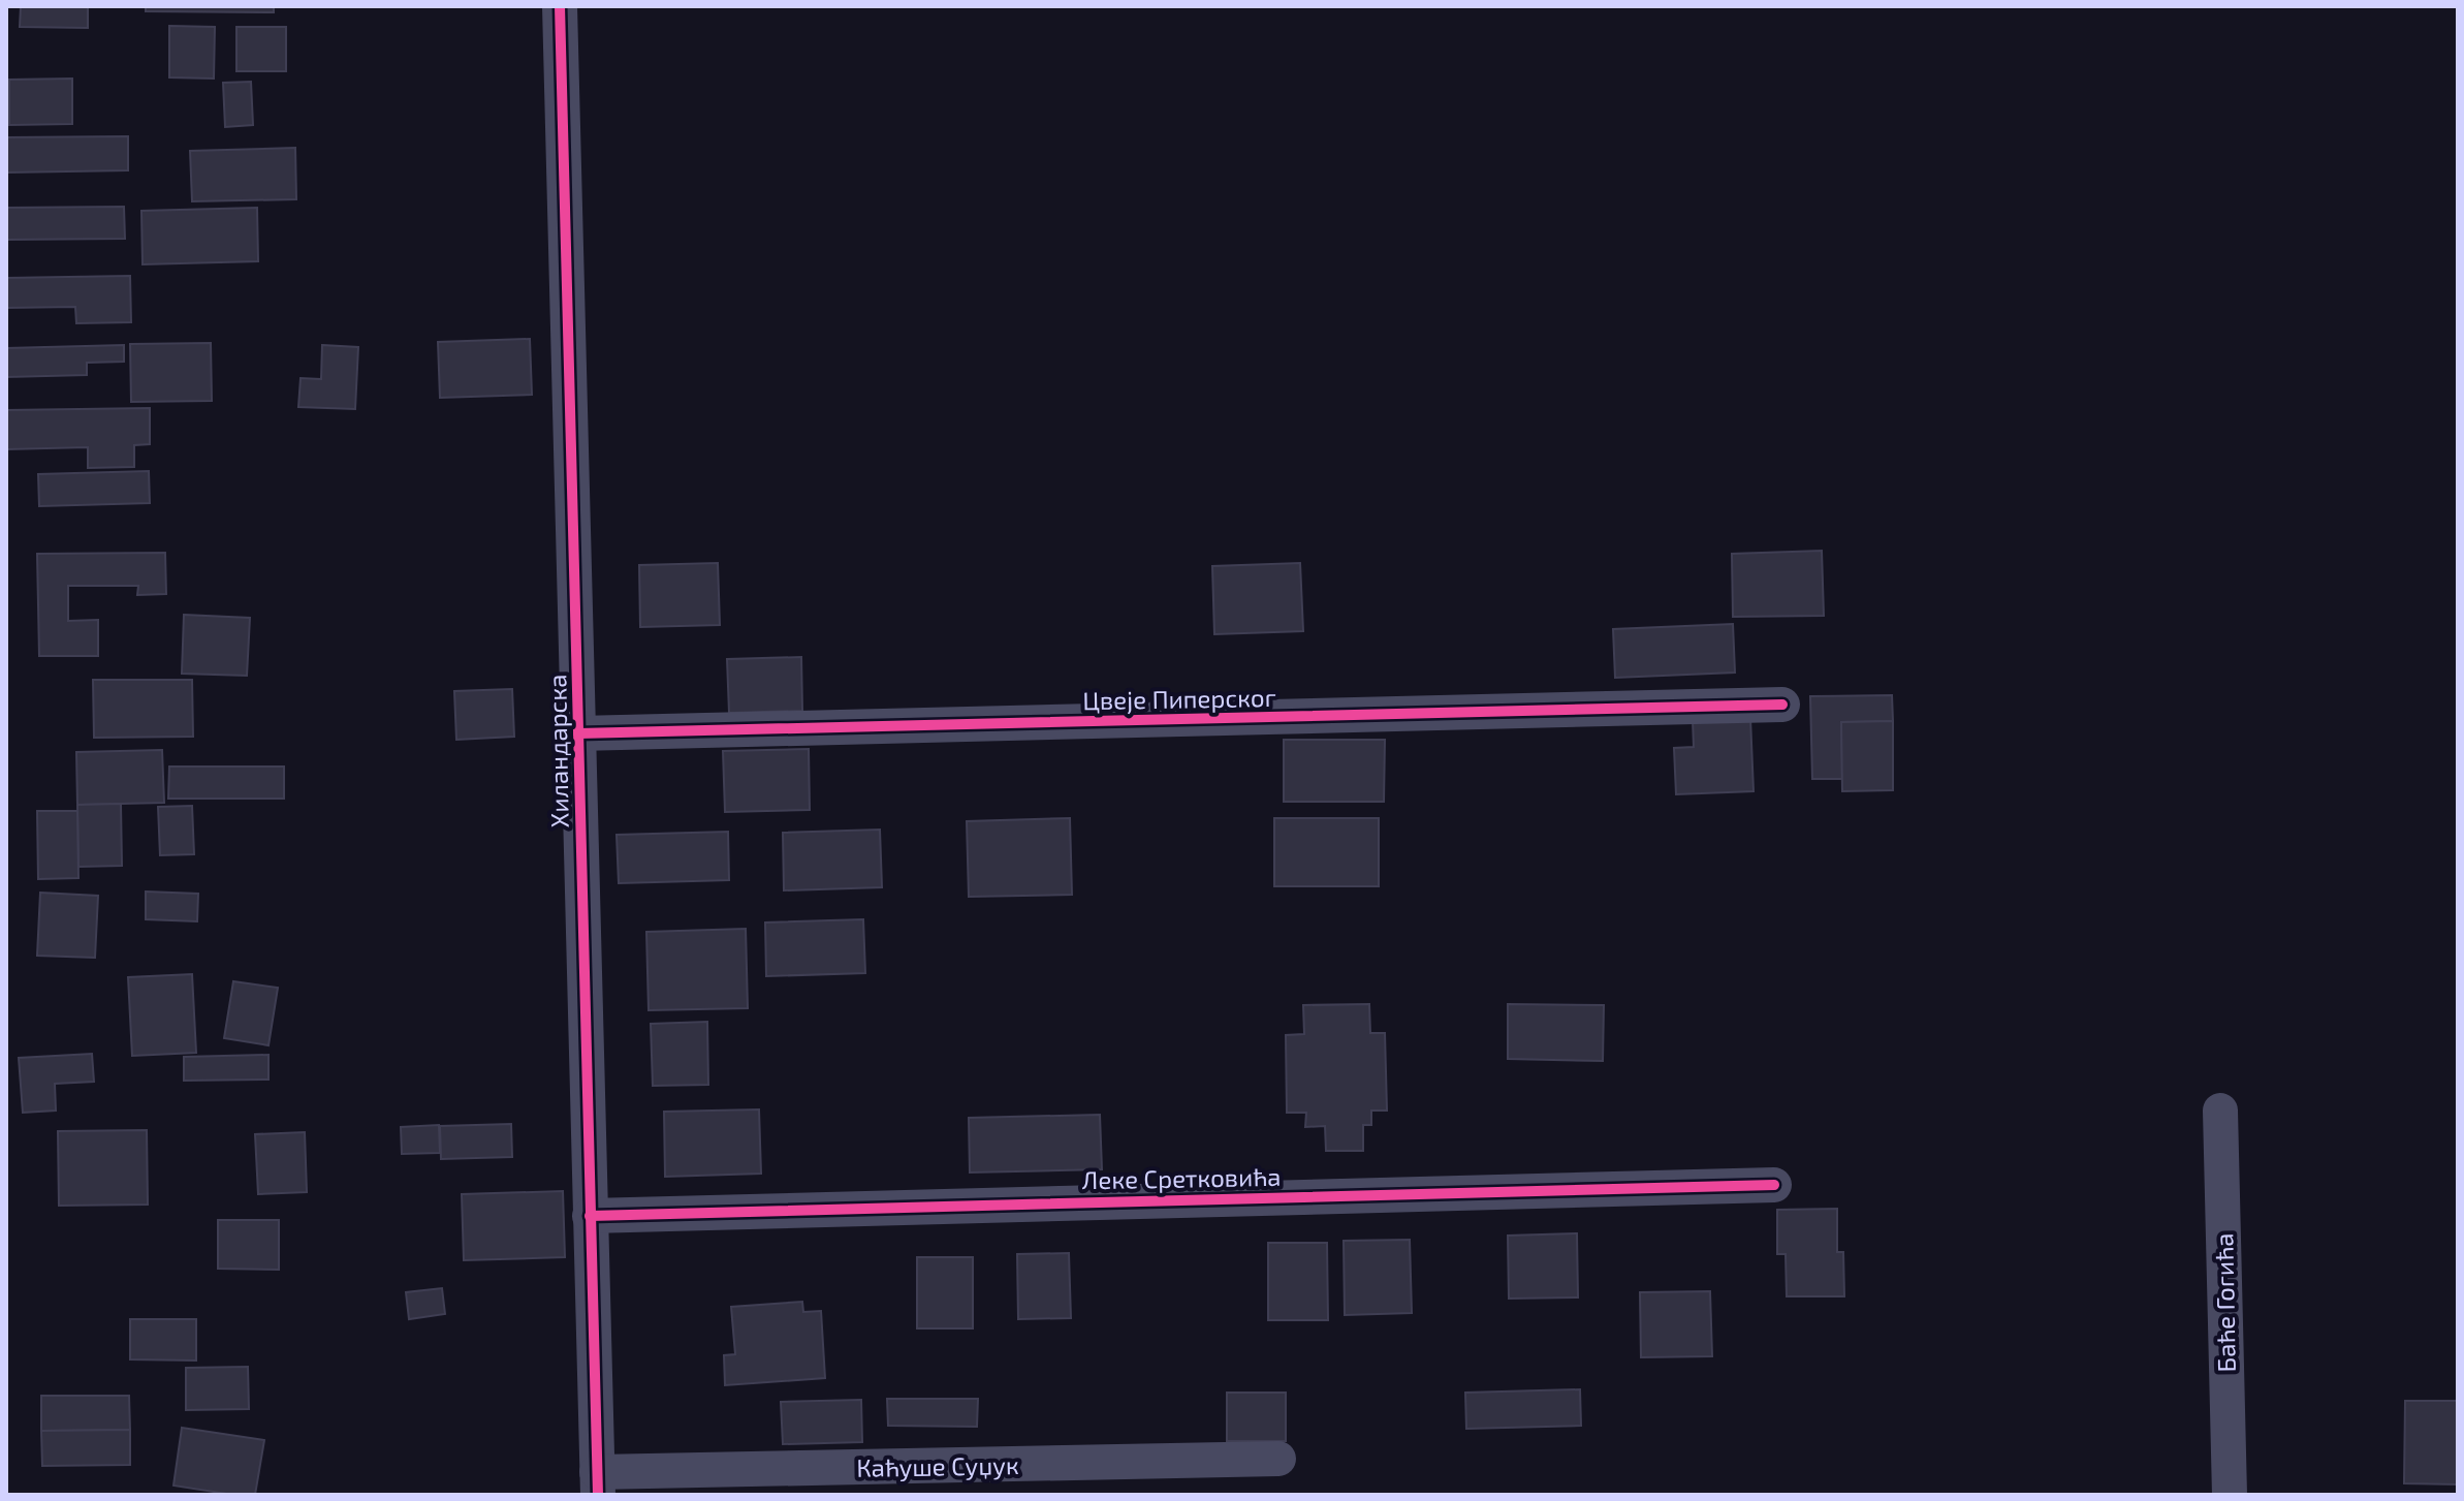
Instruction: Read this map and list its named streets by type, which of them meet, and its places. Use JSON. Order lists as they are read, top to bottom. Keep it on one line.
{"streets":{"street":["Цвеје Пиперског","Хиландарска","Леке Сретковића","Баће Гогића","Каћуше Суџук"]},"crossings":[["Цвеје Пиперског","Хиландарска"],["Хиландарска","Леке Сретковића"],["Хиландарска","Каћуше Суџук"]]}
